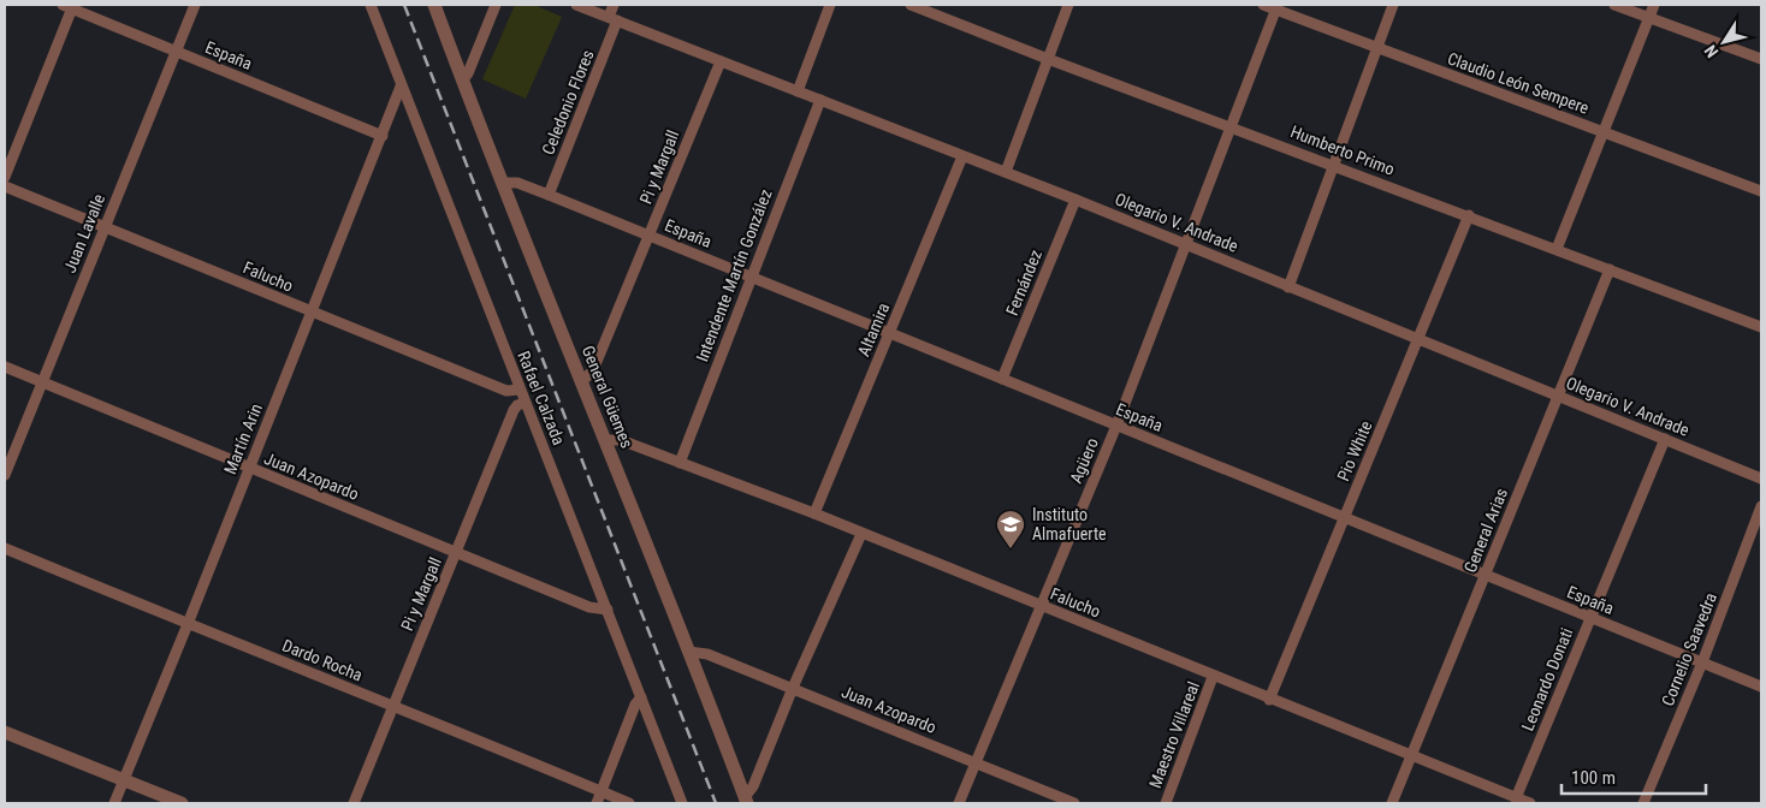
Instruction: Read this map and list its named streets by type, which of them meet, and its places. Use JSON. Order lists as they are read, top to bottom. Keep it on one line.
{"streets":{"street":["España","Claudio León Sempere","Celedonio Flores","Humberto Primo","Pi y Margall","Olegario V. Andrade","Juan Lavalle","Intendente Martín González","Falucho","Fernández","Altamira","General Güemes","Rafael Calzada","Martín Arin","Pio White","Agüero","Juan Azopardo","General Arias","Cornelio Saavedra","Dardo Rocha","Leonardo Donati","Maestro Villareal"]},"crossings":[["España","Celedonio Flores"],["España","Pi y Margall"],["España","Juan Lavalle"],["España","Intendente Martín González"],["España","Fernández"],["España","Altamira"],["España","General Güemes"],["España","Martín Arin"],["España","Pio White"],["España","Agüero"],["España","General Arias"],["España","Cornelio Saavedra"],["España","Leonardo Donati"],["Claudio León Sempere","Agüero"],["Celedonio Flores","Olegario V. Andrade"],["Humberto Primo","Pio White"],["Humberto Primo","Agüero"],["Humberto Primo","General Arias"],["Pi y Margall","Olegario V. Andrade"],["Pi y Margall","General Güemes"],["Pi y Margall","Rafael Calzada"],["Pi y Margall","Juan Azopardo"],["Pi y Margall","Dardo Rocha"],["Olegario V. Andrade","Intendente Martín González"],["Olegario V. Andrade","Fernández"],["Olegario V. Andrade","Altamira"],["Olegario V. Andrade","Pio White"],["Olegario V. Andrade","Agüero"],["Olegario V. Andrade","General Arias"],["Olegario V. Andrade","Leonardo Donati"],["Juan Lavalle","Falucho"],["Juan Lavalle","Juan Azopardo"],["Intendente Martín González","Falucho"],["Falucho","Altamira"],["Falucho","General Güemes"],["Falucho","Rafael Calzada"],["Falucho","Martín Arin"],["Falucho","Pio White"],["Falucho","Agüero"],["Falucho","General Arias"],["Falucho","Leonardo Donati"],["Falucho","Maestro Villareal"],["General Güemes","Juan Azopardo"],["Rafael Calzada","Martín Arin"],["Rafael Calzada","Juan Azopardo"],["Martín Arin","Juan Azopardo"],["Martín Arin","Dardo Rocha"],["Agüero","Juan Azopardo"]],"places":{"school or university":["Instituto Almafuerte"]},"scale_bar":"100 m","north":"bottom left"}
